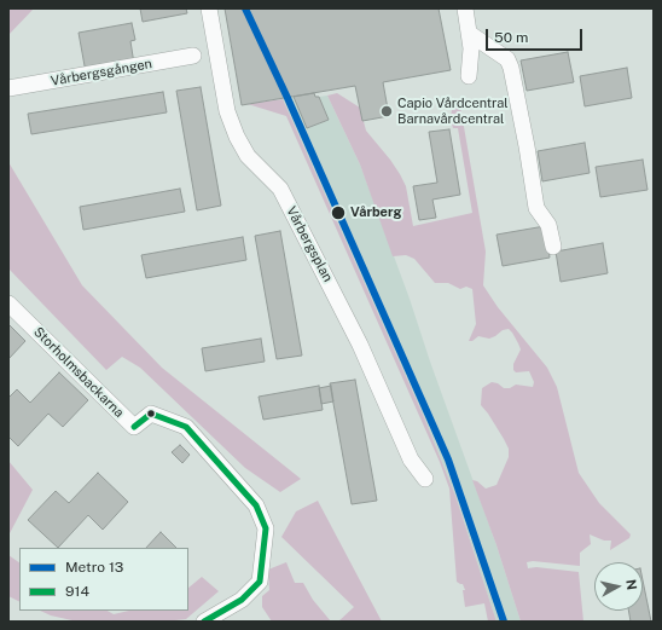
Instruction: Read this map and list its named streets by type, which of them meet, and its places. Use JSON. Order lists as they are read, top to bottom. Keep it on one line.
{"streets":{"street":["Vårbergsgången","Vårbergsplan","Storholmsbackarna"]},"places":["Capio Vårdcentral Barnavårdcentral","Vårberg"],"lines":["metro line 13","transit line 914"],"legend":["Metro 13","914"],"scale_bar":"50 m","north":"right"}
